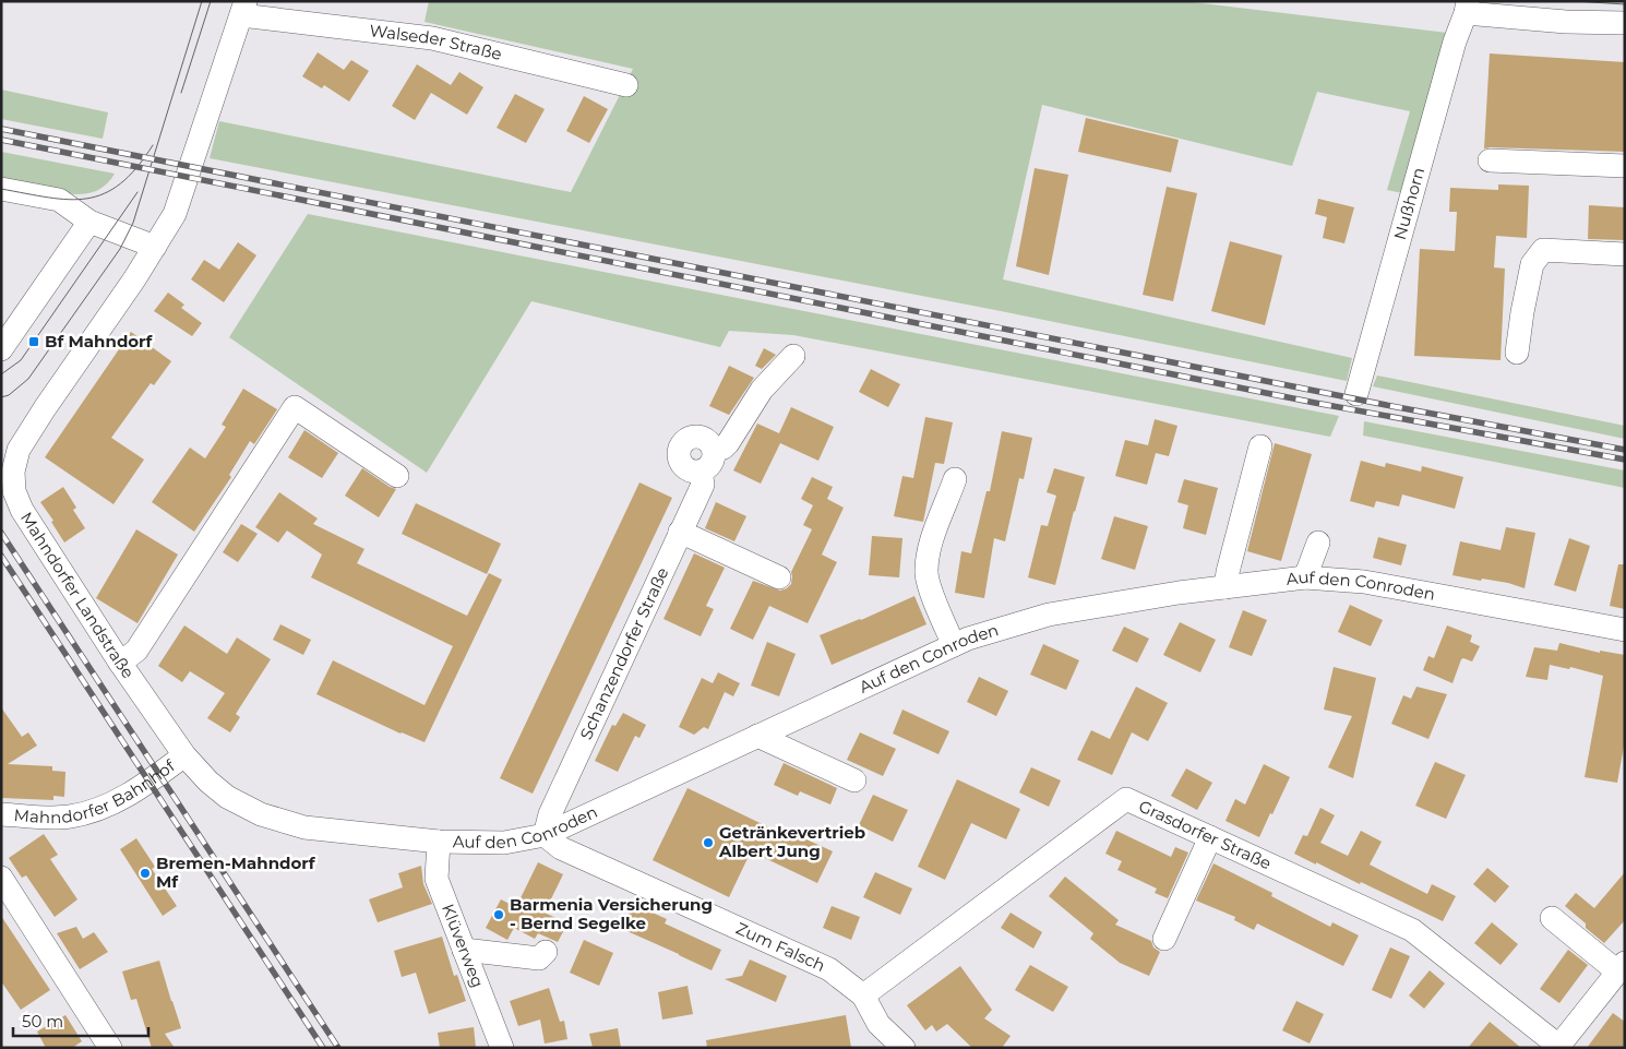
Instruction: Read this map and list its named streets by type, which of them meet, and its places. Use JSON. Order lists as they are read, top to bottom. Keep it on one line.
{"streets":{"street":["Walseder Straße","Nußhorn","Auf den Conroden","Mahndorfer Landstraße","Schanzendorfer Straße","Mahndorfer Bahnhof","Grasdorfer Straße","Klüverweg","Zum Falsch"]},"crossings":[["Walseder Straße","Mahndorfer Landstraße"],["Auf den Conroden","Mahndorfer Landstraße"],["Auf den Conroden","Schanzendorfer Straße"],["Auf den Conroden","Klüverweg"],["Auf den Conroden","Zum Falsch"],["Mahndorfer Landstraße","Mahndorfer Bahnhof"],["Schanzendorfer Straße","Zum Falsch"],["Grasdorfer Straße","Zum Falsch"]],"places":{"transit":["Bf Mahndorf"],"other":["Getränkevertrieb Albert Jung","Bremen-Mahndorf Mf","Barmenia Versicherung - Bernd Segelke"]},"scale_bar":"50 m"}
